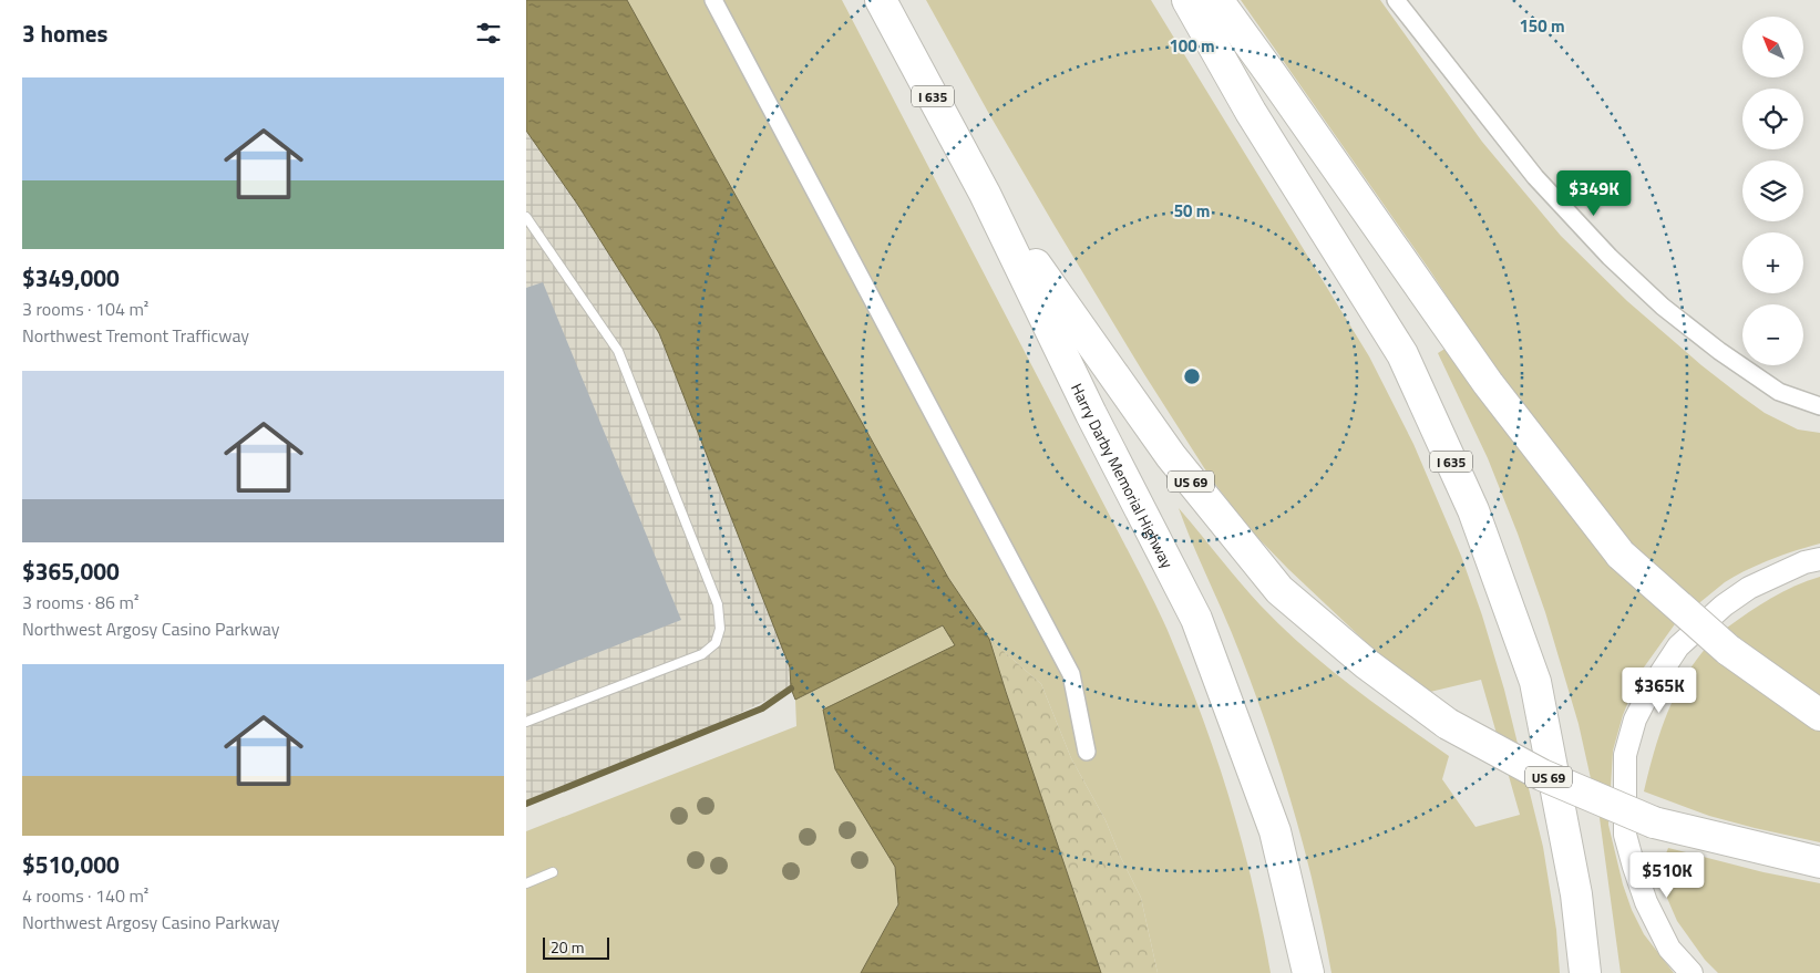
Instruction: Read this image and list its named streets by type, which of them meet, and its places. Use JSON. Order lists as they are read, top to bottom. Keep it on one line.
{"streets":{"highway":["I 635","Harry Darby Memorial Highway","US 69"]},"crossings":[["Harry Darby Memorial Highway","US 69"]],"scale_bar":"20 m","north":"top left","page":{"heading":"3 homes","map_buttons":["+","−"],"list":[{"name":"$349,000","note":"3 rooms · 104 m² · Northwest Tremont Trafficway"},{"name":"$365,000","note":"3 rooms · 86 m² · Northwest Argosy Casino Parkway"},{"name":"$510,000","note":"4 rooms · 140 m² · Northwest Argosy Casino Parkway"}],"price":["$349K","$365K","$510K"],"scale":"20 m"},"rings":["150 m","100 m","50 m"]}
